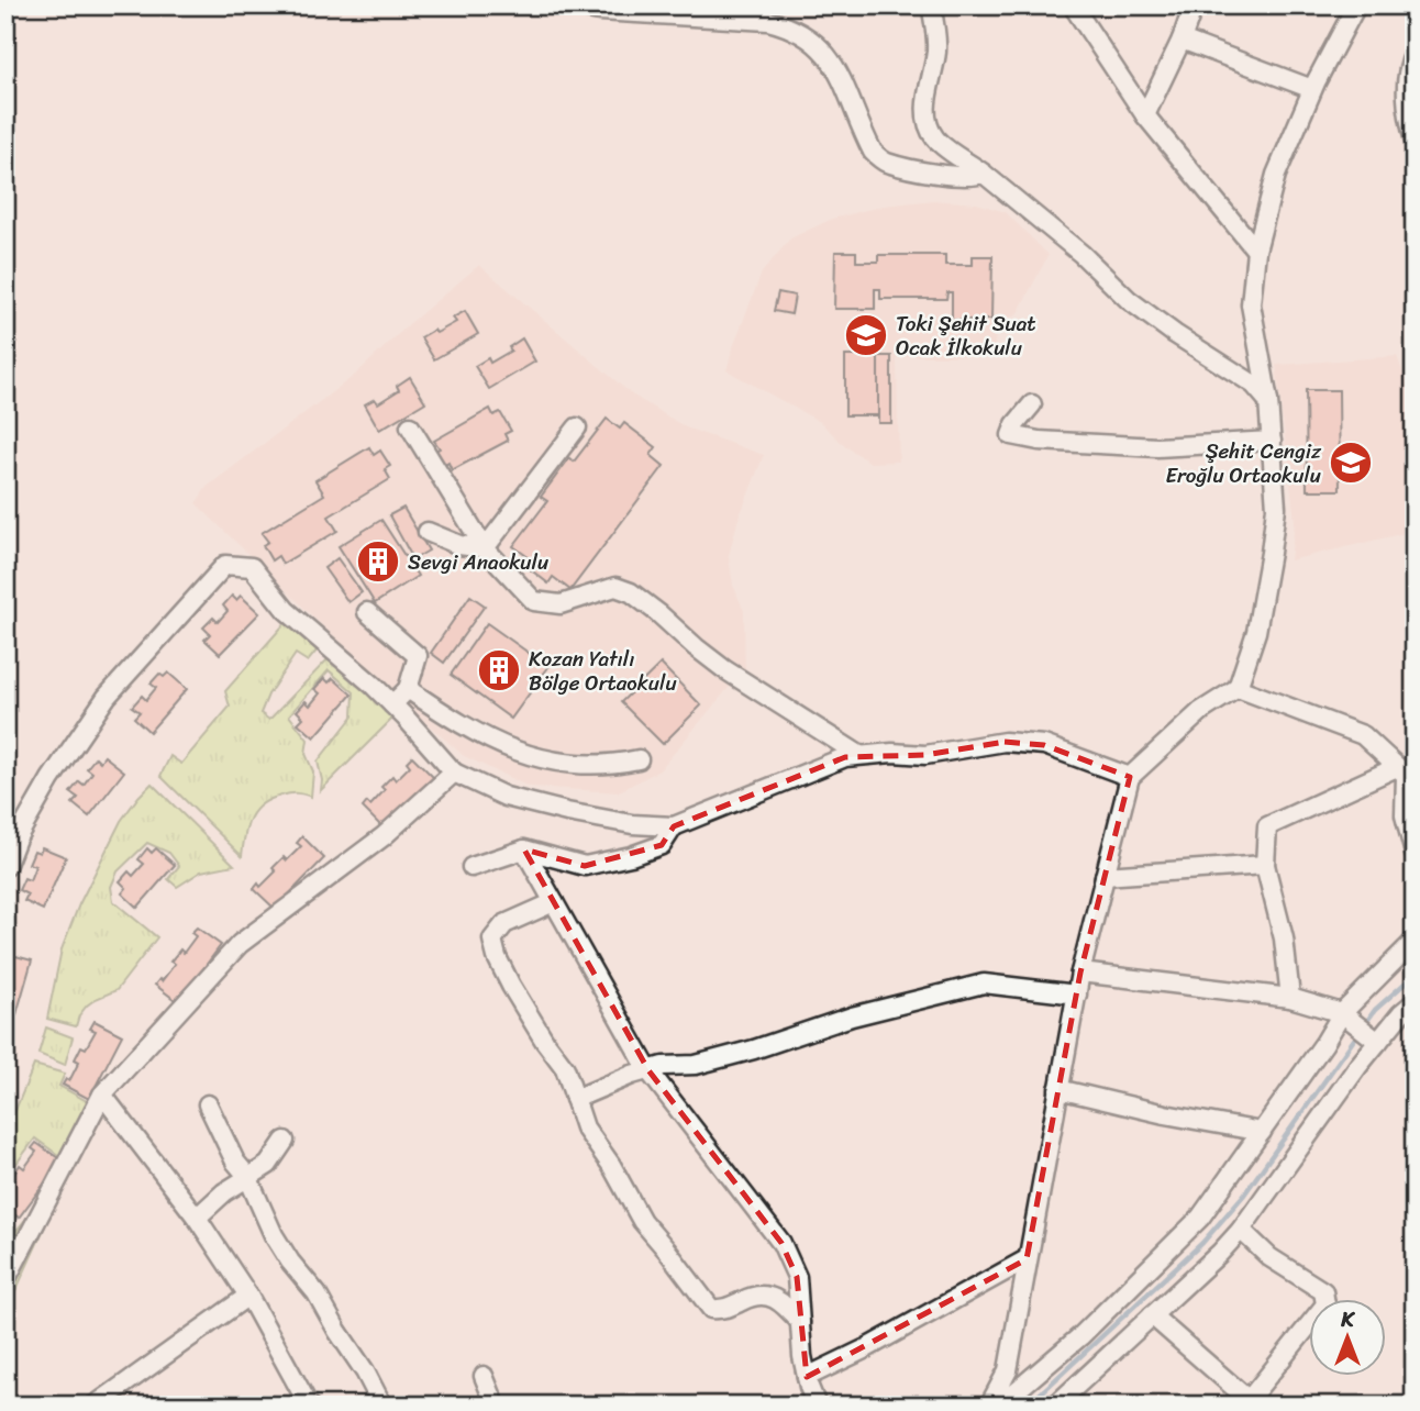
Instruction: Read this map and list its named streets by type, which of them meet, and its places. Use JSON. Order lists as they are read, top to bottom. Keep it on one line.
{"places":{"school or university":["Toki Şehit Suat Ocak İlkokulu","Şehit Cengiz Eroğlu Ortaokulu"],"building":["Sevgi Anaokulu","Kozan Yatılı Bölge Ortaokulu"]},"north":"top"}
